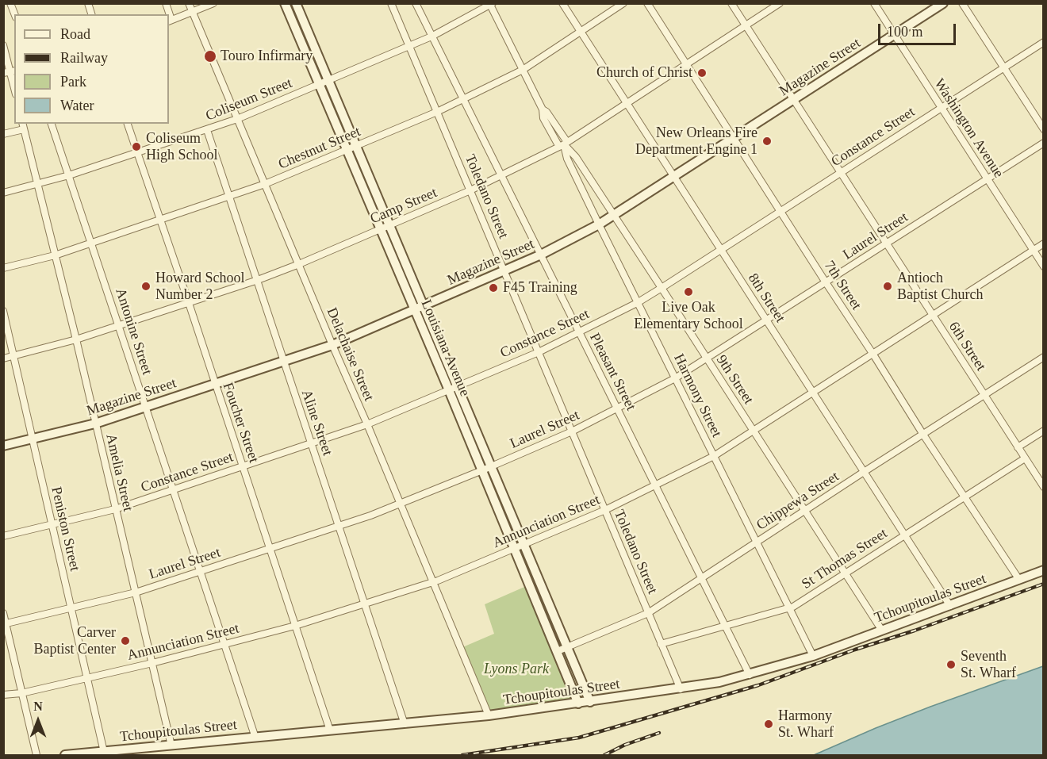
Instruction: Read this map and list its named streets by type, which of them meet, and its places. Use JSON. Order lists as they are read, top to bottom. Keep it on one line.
{"streets":{"street":["Magazine Street","Coliseum Street","Washington Avenue","Constance Street","Chestnut Street","Toledano Street","Camp Street","Laurel Street","7th Street","8th Street","Antonine Street","6th Street","Louisiana Avenue","Delachaise Street","Pleasant Street","9th Street","Harmony Street","Foucher Street","Aline Street","Amelia Street","Chippewa Street","Annunciation Street","Peniston Street","St Thomas Street","Tchoupitoulas Street"]},"crossings":[["Magazine Street","Washington Avenue"],["Magazine Street","Toledano Street"],["Magazine Street","7th Street"],["Magazine Street","8th Street"],["Magazine Street","Antonine Street"],["Magazine Street","6th Street"],["Magazine Street","Louisiana Avenue"],["Magazine Street","Delachaise Street"],["Magazine Street","Pleasant Street"],["Magazine Street","9th Street"],["Magazine Street","Harmony Street"],["Magazine Street","Foucher Street"],["Magazine Street","Aline Street"],["Magazine Street","Amelia Street"],["Magazine Street","Peniston Street"],["Coliseum Street","Toledano Street"],["Coliseum Street","Antonine Street"],["Coliseum Street","Louisiana Avenue"],["Coliseum Street","Delachaise Street"],["Coliseum Street","Pleasant Street"],["Coliseum Street","Harmony Street"],["Coliseum Street","Foucher Street"],["Coliseum Street","Aline Street"],["Coliseum Street","Amelia Street"],["Washington Avenue","Constance Street"],["Washington Avenue","Laurel Street"],["Washington Avenue","Annunciation Street"],["Constance Street","Toledano Street"],["Constance Street","7th Street"],["Constance Street","8th Street"],["Constance Street","Antonine Street"],["Constance Street","6th Street"],["Constance Street","Louisiana Avenue"],["Constance Street","Delachaise Street"],["Constance Street","Pleasant Street"],["Constance Street","9th Street"],["Constance Street","Harmony Street"],["Constance Street","Foucher Street"],["Constance Street","Aline Street"],["Constance Street","Amelia Street"],["Constance Street","Peniston Street"],["Chestnut Street","Toledano Street"],["Chestnut Street","8th Street"],["Chestnut Street","Antonine Street"],["Chestnut Street","Louisiana Avenue"],["Chestnut Street","Delachaise Street"],["Chestnut Street","Pleasant Street"],["Chestnut Street","Harmony Street"],["Chestnut Street","Foucher Street"],["Chestnut Street","Aline Street"],["Chestnut Street","Amelia Street"],["Toledano Street","Camp Street"],["Toledano Street","Laurel Street"],["Toledano Street","Chippewa Street"],["Toledano Street","Annunciation Street"],["Toledano Street","St Thomas Street"],["Toledano Street","Tchoupitoulas Street"],["Camp Street","7th Street"],["Camp Street","8th Street"],["Camp Street","Antonine Street"],["Camp Street","6th Street"],["Camp Street","Louisiana Avenue"],["Camp Street","Delachaise Street"],["Camp Street","Pleasant Street"],["Camp Street","9th Street"],["Camp Street","Harmony Street"],["Camp Street","Foucher Street"],["Camp Street","Aline Street"],["Camp Street","Amelia Street"],["Camp Street","Peniston Street"],["Laurel Street","7th Street"],["Laurel Street","8th Street"],["Laurel Street","Antonine Street"],["Laurel Street","6th Street"],["Laurel Street","Louisiana Avenue"],["Laurel Street","Delachaise Street"],["Laurel Street","Pleasant Street"],["Laurel Street","9th Street"],["Laurel Street","Harmony Street"],["Laurel Street","Foucher Street"],["Laurel Street","Aline Street"],["Laurel Street","Amelia Street"],["Laurel Street","Peniston Street"],["7th Street","Chippewa Street"],["7th Street","Annunciation Street"],["7th Street","St Thomas Street"],["7th Street","Tchoupitoulas Street"],["8th Street","Chippewa Street"],["8th Street","Annunciation Street"],["8th Street","St Thomas Street"],["8th Street","Tchoupitoulas Street"],["Antonine Street","Annunciation Street"],["Antonine Street","Tchoupitoulas Street"],["6th Street","Chippewa Street"],["6th Street","Annunciation Street"],["6th Street","St Thomas Street"],["Louisiana Avenue","Chippewa Street"],["Louisiana Avenue","Annunciation Street"],["Louisiana Avenue","Tchoupitoulas Street"],["Delachaise Street","Annunciation Street"],["Delachaise Street","Tchoupitoulas Street"],["Pleasant Street","Chippewa Street"],["Pleasant Street","Annunciation Street"],["Pleasant Street","St Thomas Street"],["Pleasant Street","Tchoupitoulas Street"],["9th Street","Harmony Street"],["9th Street","Chippewa Street"],["9th Street","Annunciation Street"],["9th Street","St Thomas Street"],["9th Street","Tchoupitoulas Street"],["Harmony Street","Chippewa Street"],["Harmony Street","Annunciation Street"],["Harmony Street","St Thomas Street"],["Harmony Street","Tchoupitoulas Street"],["Foucher Street","Annunciation Street"],["Foucher Street","Tchoupitoulas Street"],["Aline Street","Annunciation Street"],["Aline Street","Tchoupitoulas Street"],["Amelia Street","Annunciation Street"],["Amelia Street","Tchoupitoulas Street"],["Annunciation Street","Peniston Street"],["Peniston Street","Tchoupitoulas Street"]],"parks":["Lyons Park"],"places":["Touro Infirmary","Church of Christ","New Orleans Fire Department Engine 1","Coliseum High School","Howard School Number 2","Antioch Baptist Church","F45 Training","Live Oak Elementary School","Carver Baptist Center","Seventh St. Wharf","Harmony St. Wharf"],"legend":["Road","Railway","Park","Water"],"scale_bar":"100 m","north":"top"}
